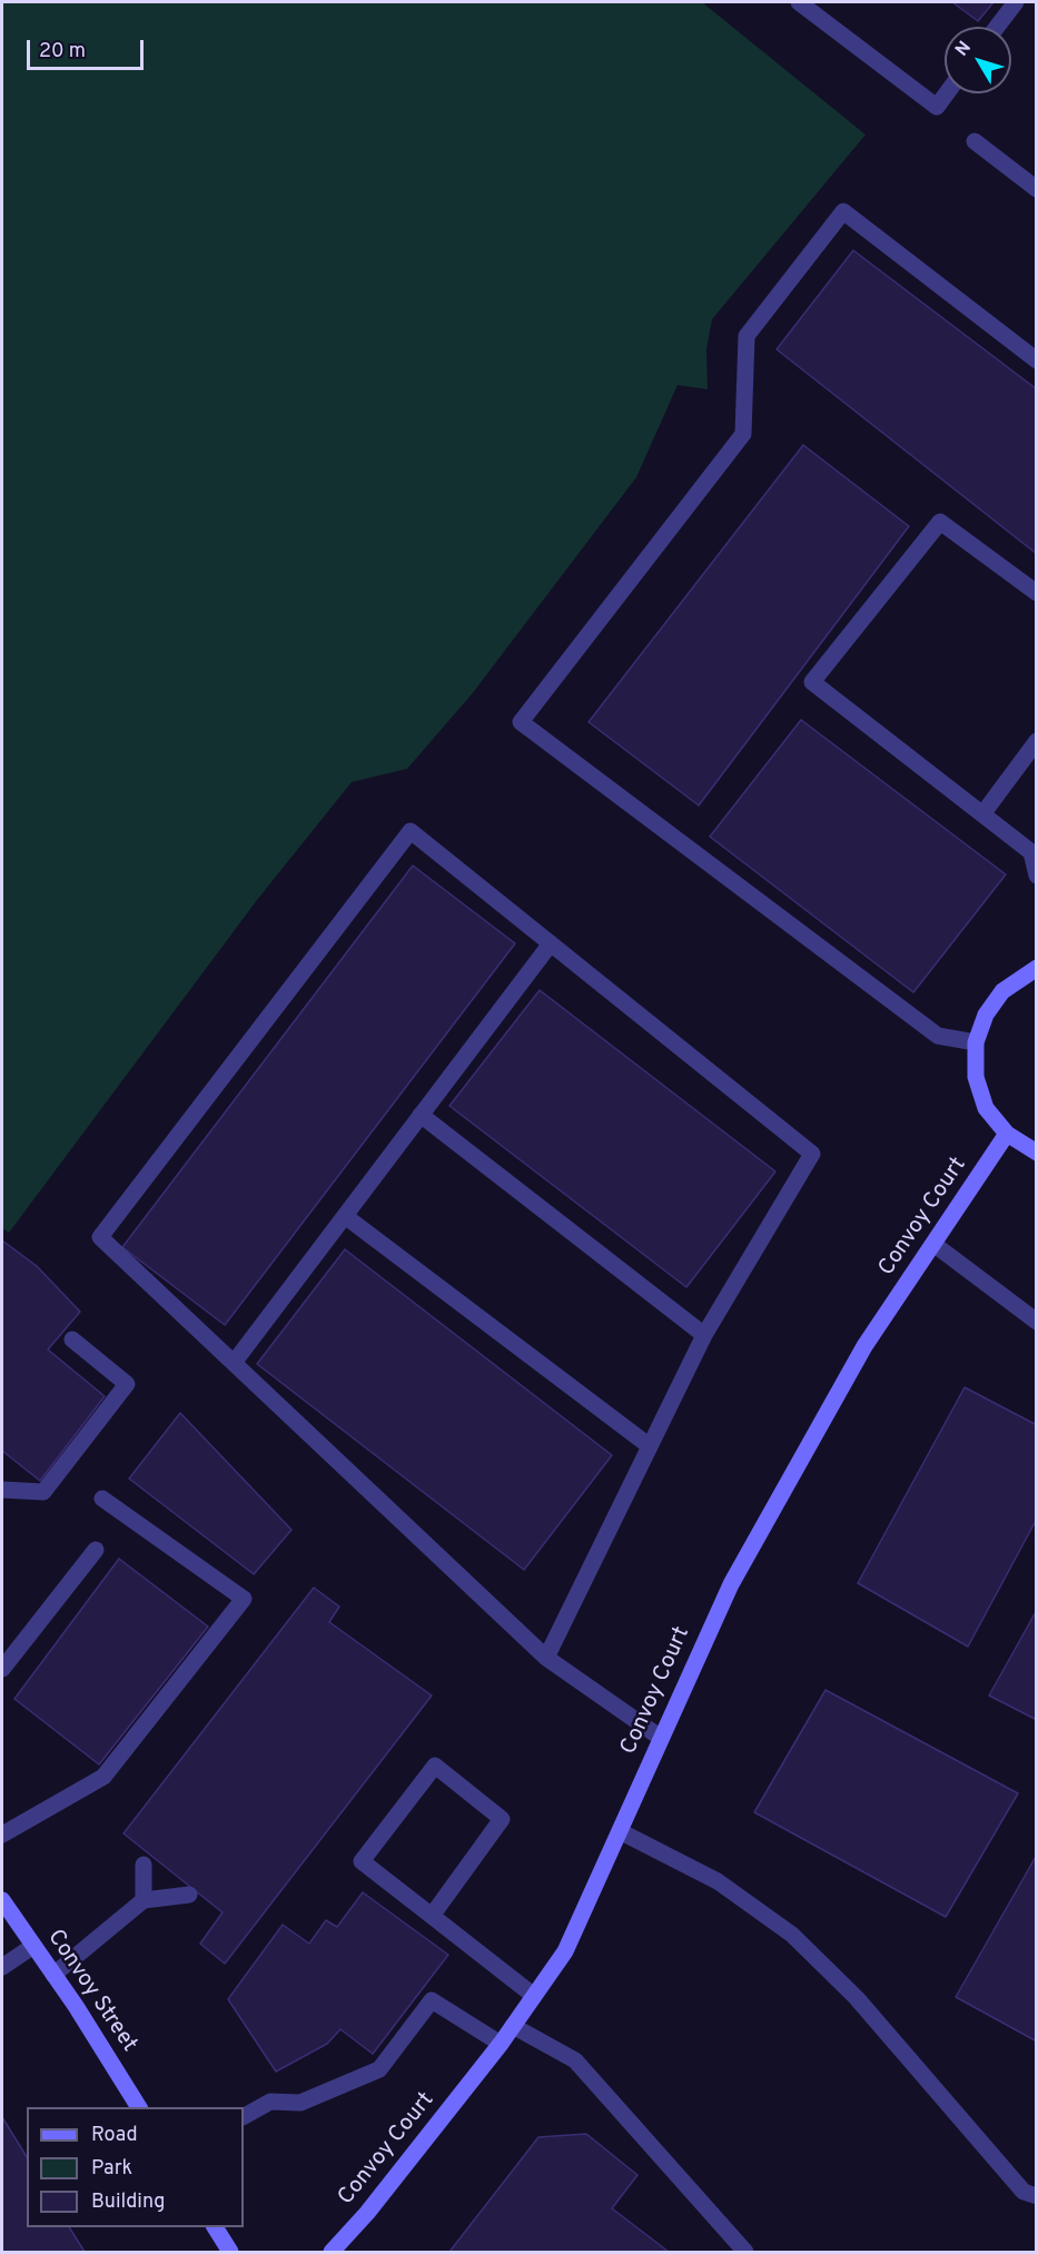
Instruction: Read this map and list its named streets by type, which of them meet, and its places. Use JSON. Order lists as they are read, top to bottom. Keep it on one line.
{"streets":{"street":["Convoy Court","Convoy Street"]},"legend":["Road","Park","Building"],"scale_bar":"20 m","north":"top left"}
